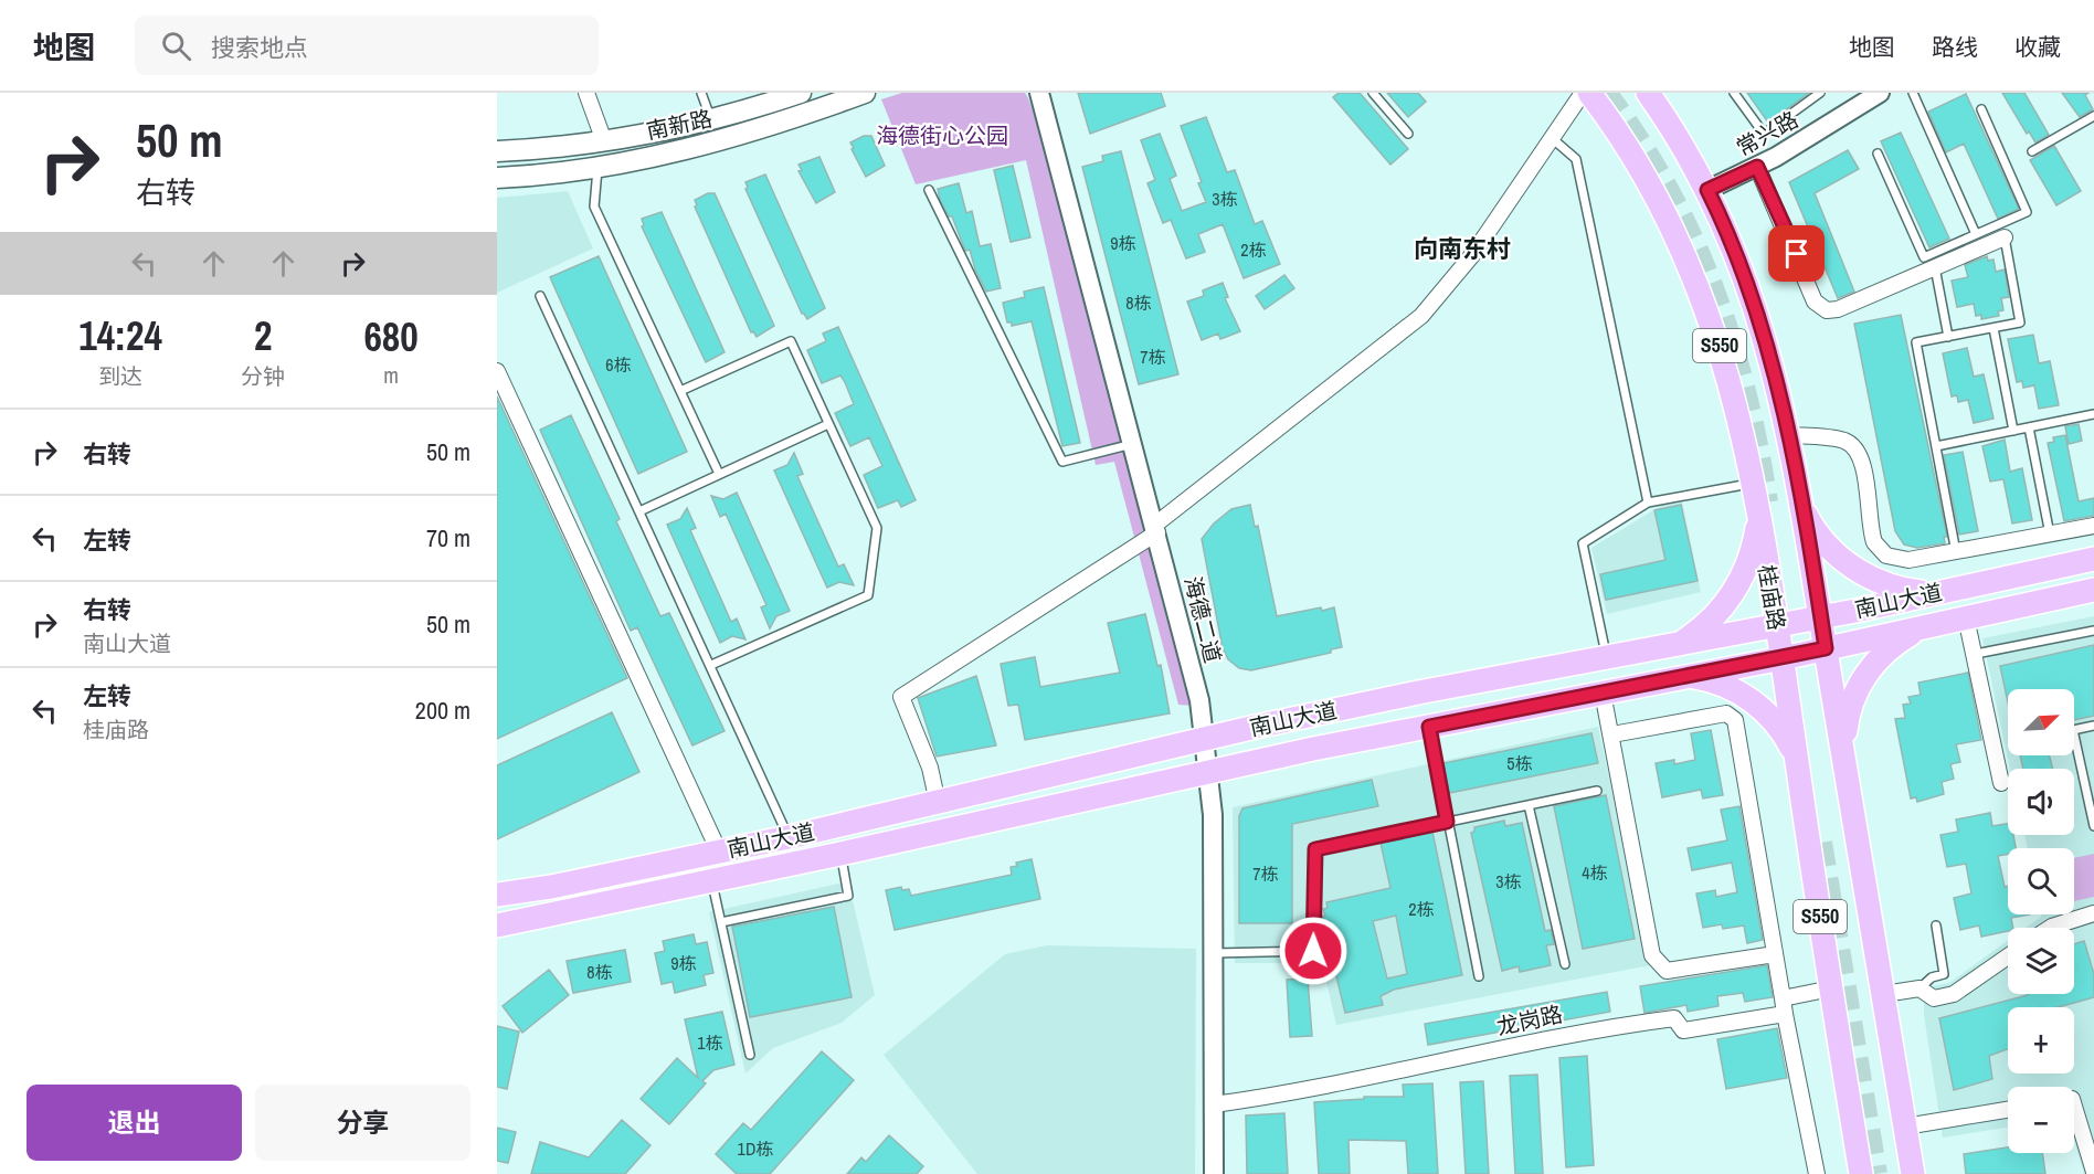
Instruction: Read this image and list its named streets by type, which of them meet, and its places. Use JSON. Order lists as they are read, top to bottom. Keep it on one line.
{"streets":{"main road":["南新路","S550","桂庙路","南山大道"],"street":["常兴路","海德二道","龙岗路"]},"crossings":[["常兴路","桂庙路"],["桂庙路","南山大道"],["桂庙路","龙岗路"],["南山大道","海德二道"],["海德二道","龙岗路"]],"districts":["向南东村"],"parks":["海德街心公园"],"house_numbers":["3栋","9栋","2栋","8栋","7栋","6栋","5栋","4栋","7栋","3栋","2栋","9栋","8栋","1栋","1D栋"],"north":"top right","page":{"header":"地图","search":"搜索地点","nav":["地图","路线","收藏"],"turn":["50 m","右转"],"eta":["14:24","到达","2","分钟","680","m"],"list":[{"name":"右转","value":"50 m"},{"name":"左转","value":"70 m"},{"name":"右转","note":"南山大道","value":"50 m"},{"name":"左转","note":"桂庙路","value":"200 m"}],"map_buttons":["+","−"],"buttons":["退出","分享"]}}
